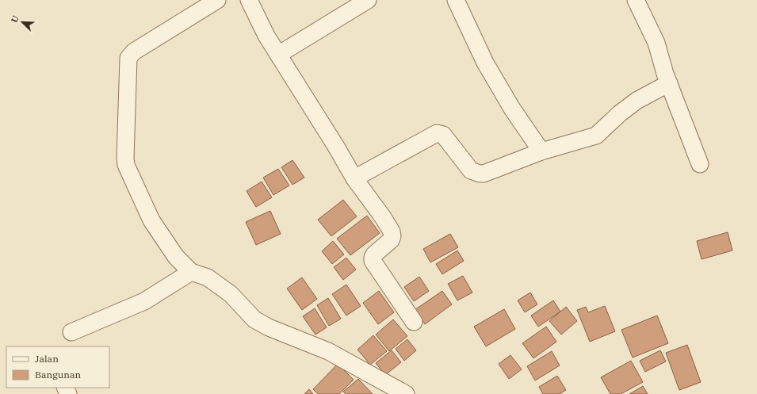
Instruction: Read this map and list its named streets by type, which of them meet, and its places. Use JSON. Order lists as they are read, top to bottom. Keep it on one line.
{"legend":["Jalan","Bangunan"],"north":"top left"}
